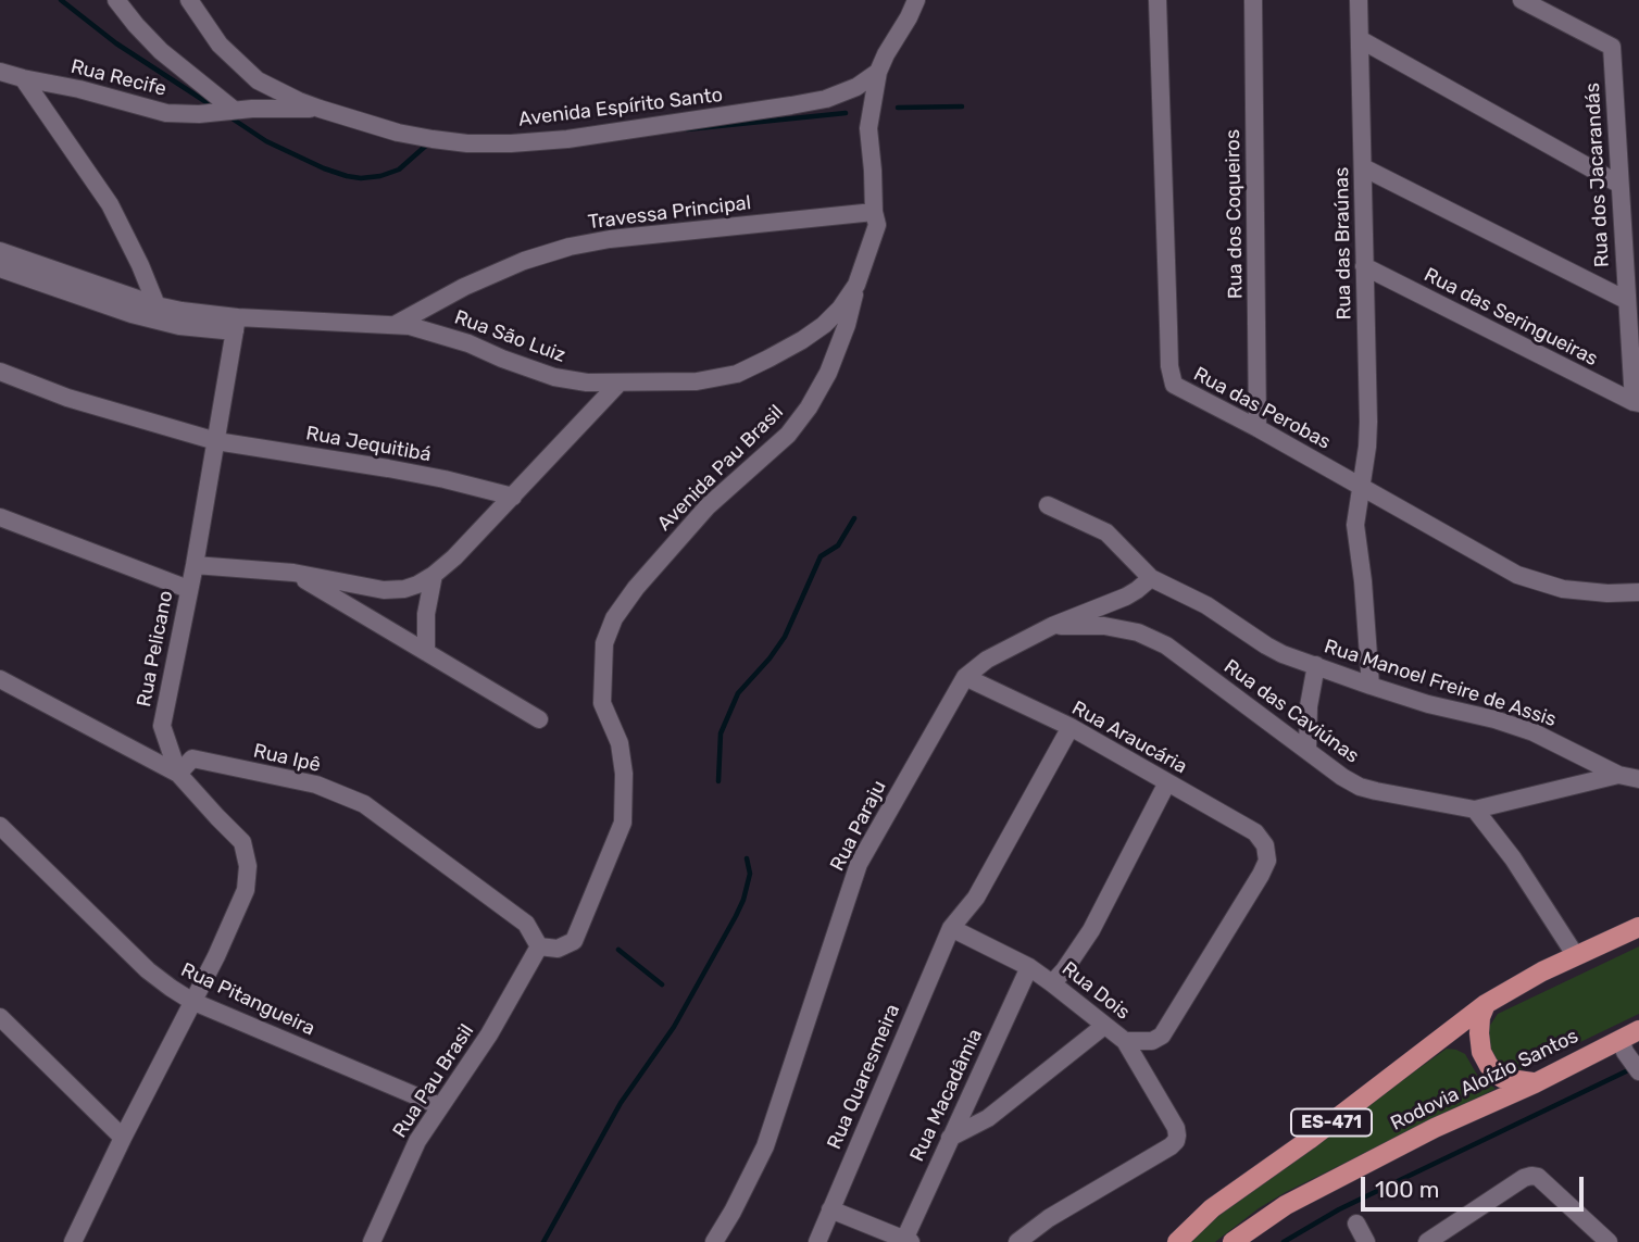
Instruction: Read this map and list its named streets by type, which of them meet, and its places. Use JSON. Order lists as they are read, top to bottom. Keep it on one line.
{"streets":{"main road":["Rodovia Aloízio Santos","ES-471"],"street":["Rua Recife","Avenida Espírito Santo","Rua dos Jacarandás","Travessa Principal","Rua dos Coqueiros","Rua das Braúnas","Rua das Seringueiras","Rua São Luiz","Rua das Perobas","Rua Jequitibá","Avenida Pau Brasil","Rua Pelicano","Rua Manoel Freire de Assis","Rua das Caviúnas","Rua Araucária","Rua Ipê","Rua Paraju","Rua Dois","Rua Pitangueira","Rua Quaresmeira","Rua Pau Brasil","Rua Macadâmia"]},"crossings":[["Rua Recife","Avenida Espírito Santo"],["Avenida Espírito Santo","Rua São Luiz"],["Rua dos Jacarandás","Rua das Seringueiras"],["Travessa Principal","Rua São Luiz"],["Rua dos Coqueiros","Rua das Perobas"],["Rua das Braúnas","Rua das Seringueiras"],["Rua das Braúnas","Rua das Perobas"],["Rua das Braúnas","Rua Manoel Freire de Assis"],["Rua São Luiz","Avenida Pau Brasil"],["Rua São Luiz","Rua Pelicano"],["Rua Jequitibá","Rua Pelicano"],["Avenida Pau Brasil","Rua Ipê"],["Avenida Pau Brasil","Rua Pau Brasil"],["Rua Pelicano","Rua Ipê"],["Rua Pelicano","Rua Pitangueira"],["Rua Manoel Freire de Assis","Rua Paraju"],["Rua das Caviúnas","Rua Paraju"],["Rua Araucária","Rua Paraju"],["Rua Araucária","Rua Dois"],["Rua Araucária","Rua Quaresmeira"],["Rua Ipê","Rua Pau Brasil"],["Rua Dois","Rua Quaresmeira"],["Rua Dois","Rua Macadâmia"],["Rua Pitangueira","Rua Pau Brasil"]],"scale_bar":"100 m"}
